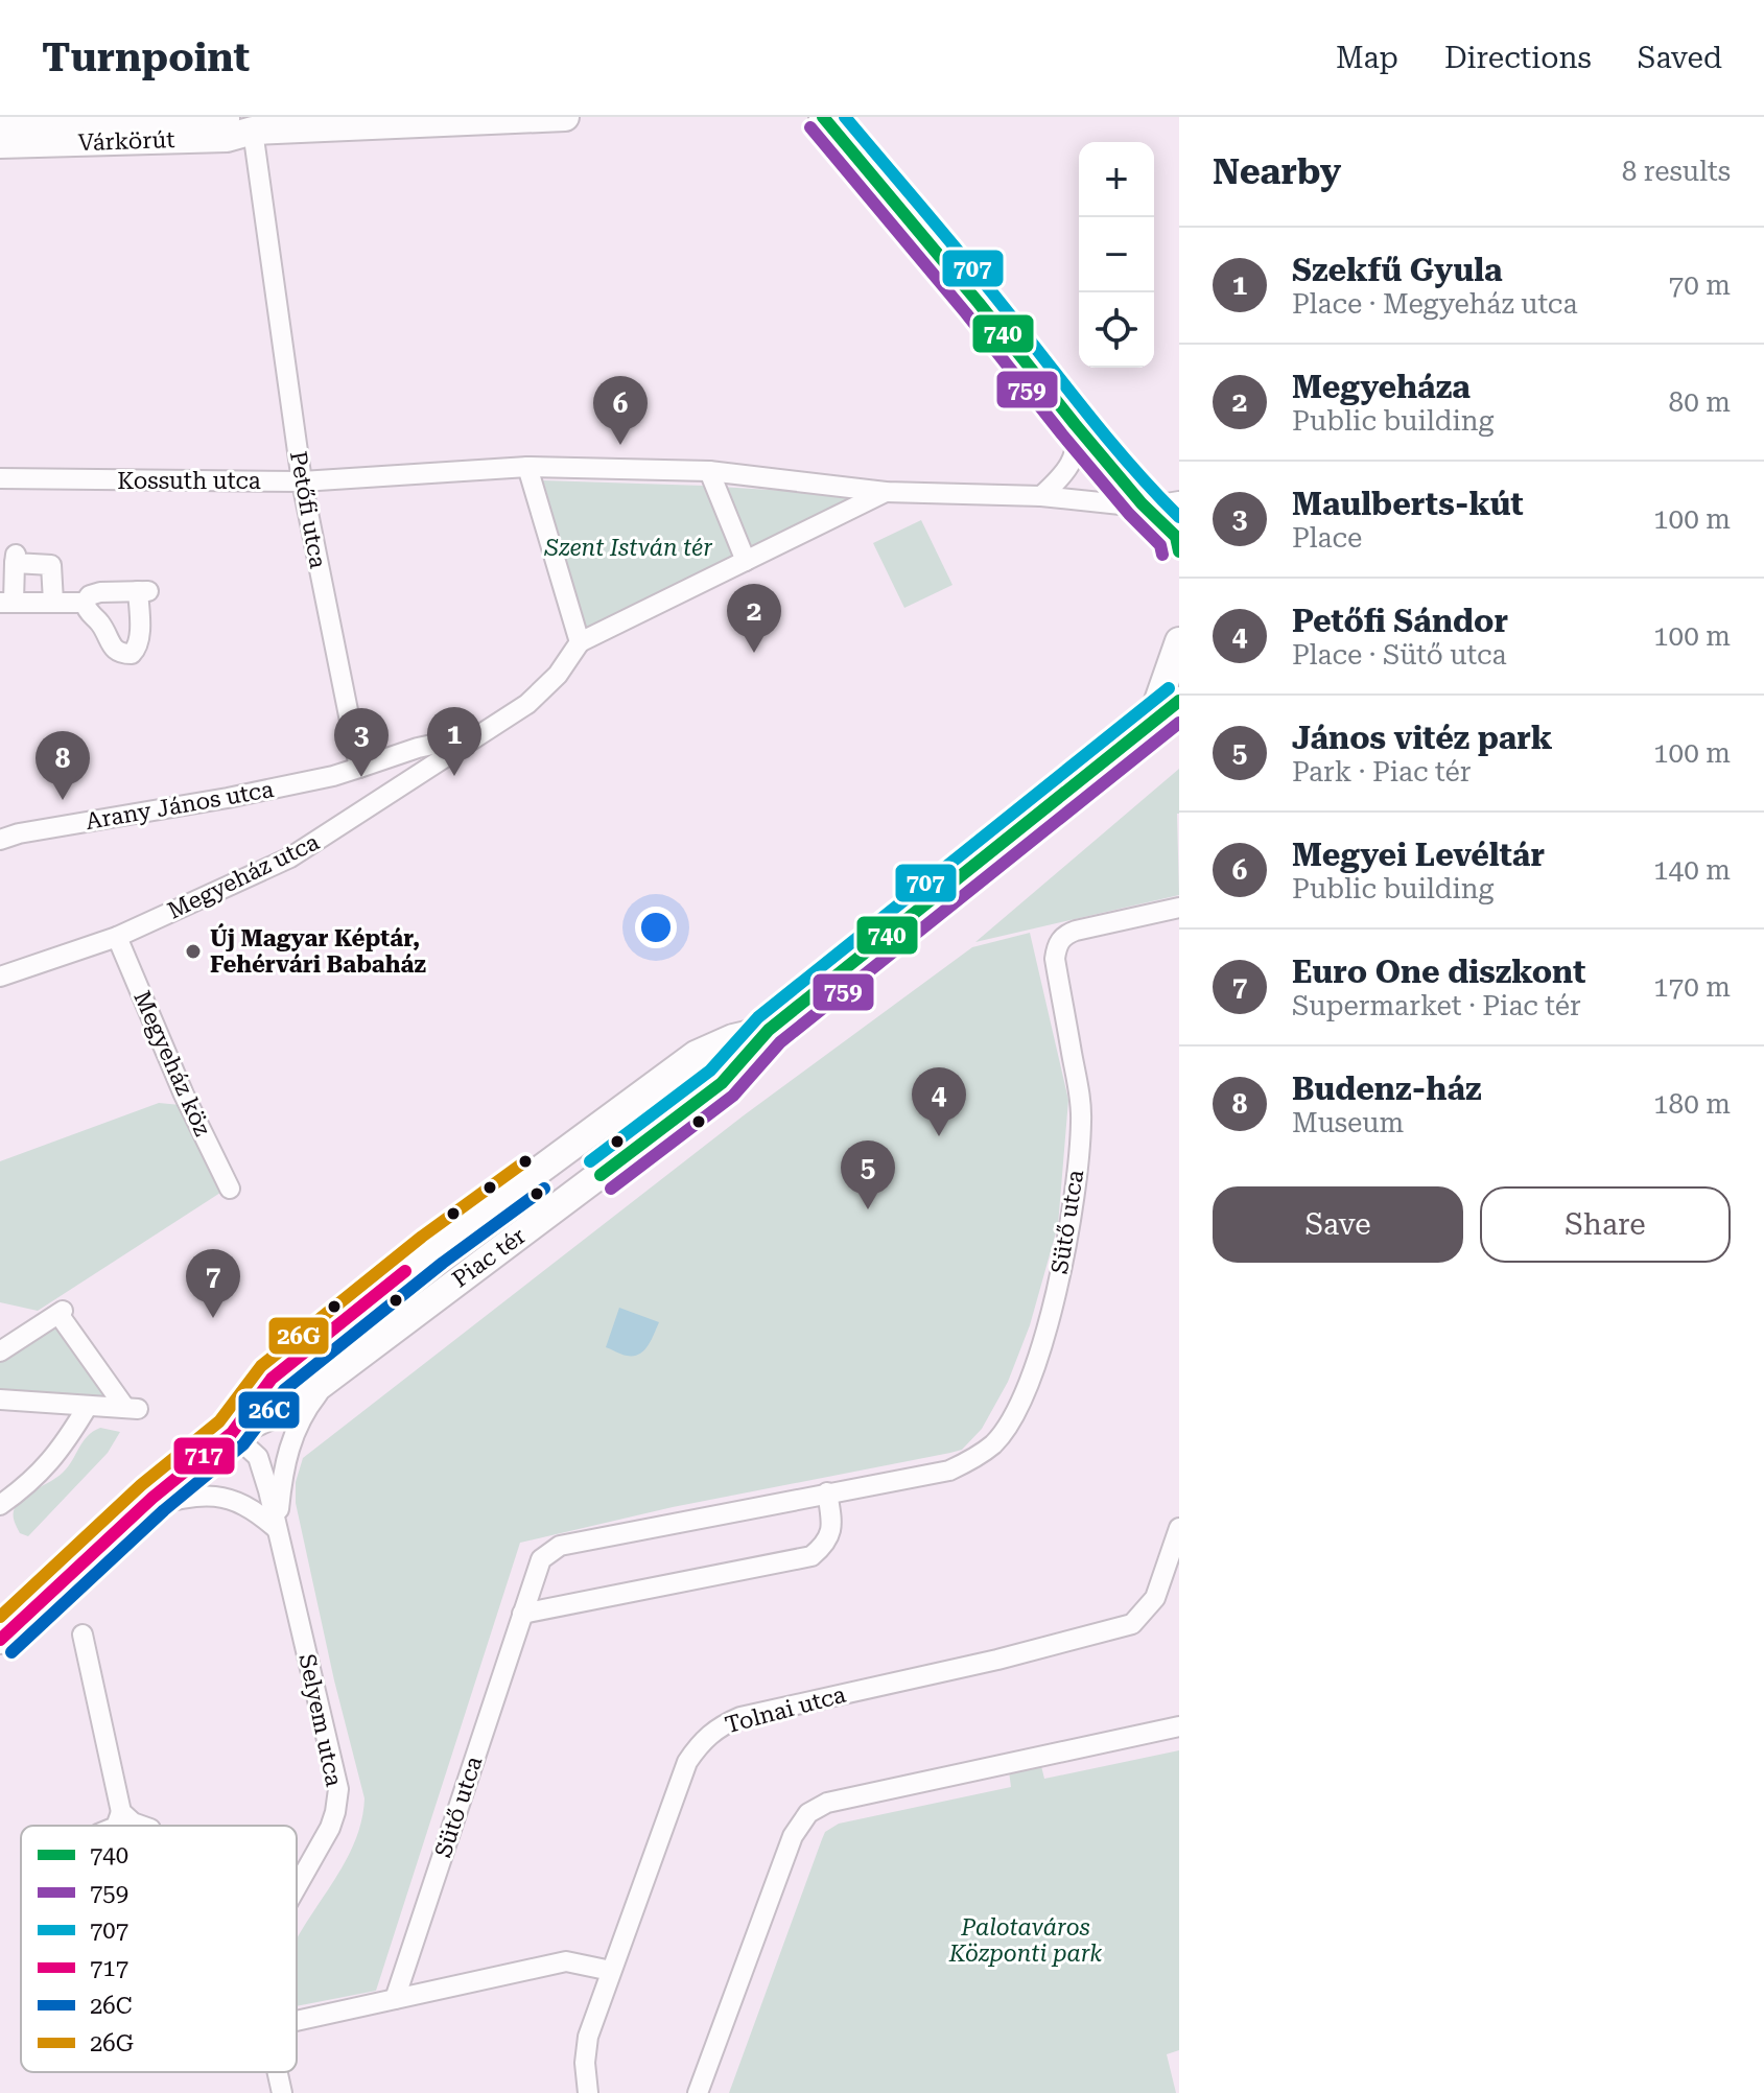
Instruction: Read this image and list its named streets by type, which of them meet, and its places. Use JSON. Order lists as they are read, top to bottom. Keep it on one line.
{"streets":{"main road":["Várkörút","Piac tér"],"street":["Kossuth utca","Petőfi utca","Arany János utca","Megyeház utca","Megyeház köz","Sütő utca","Tolnai utca","Selyem utca"]},"crossings":[["Várkörút","Petőfi utca"],["Kossuth utca","Petőfi utca"],["Petőfi utca","Arany János utca"],["Megyeház utca","Megyeház köz"],["Piac tér","Selyem utca"]],"parks":["Szent István tér","Palotaváros Központi park"],"places":["Új Magyar Képtár, Fehérvári Babaház"],"lines":["transit line 740","transit line 707","transit line 759","transit line 26G","transit line 26C","transit line 717"],"legend":["740","759","707","717","26C","26G"],"page":{"header":"Turnpoint","nav":["Map","Directions","Saved"],"heading":["Nearby","8 results"],"map_buttons":["+","−"],"list":[{"mark":"1","name":"Szekfű Gyula","note":"Place · Megyeház utca","value":"70 m"},{"mark":"2","name":"Megyeháza","note":"Public building","value":"80 m"},{"mark":"3","name":"Maulberts-kút","note":"Place","value":"100 m"},{"mark":"4","name":"Petőfi Sándor","note":"Place · Sütő utca","value":"100 m"},{"mark":"5","name":"János vitéz park","note":"Park · Piac tér","value":"100 m"},{"mark":"6","name":"Megyei Levéltár","note":"Public building","value":"140 m"},{"mark":"7","name":"Euro One diszkont","note":"Supermarket · Piac tér","value":"170 m"},{"mark":"8","name":"Budenz-ház","note":"Museum","value":"180 m"}],"pins":["6","2","1","3","8","4","5","7"],"buttons":["Save","Share"]}}
